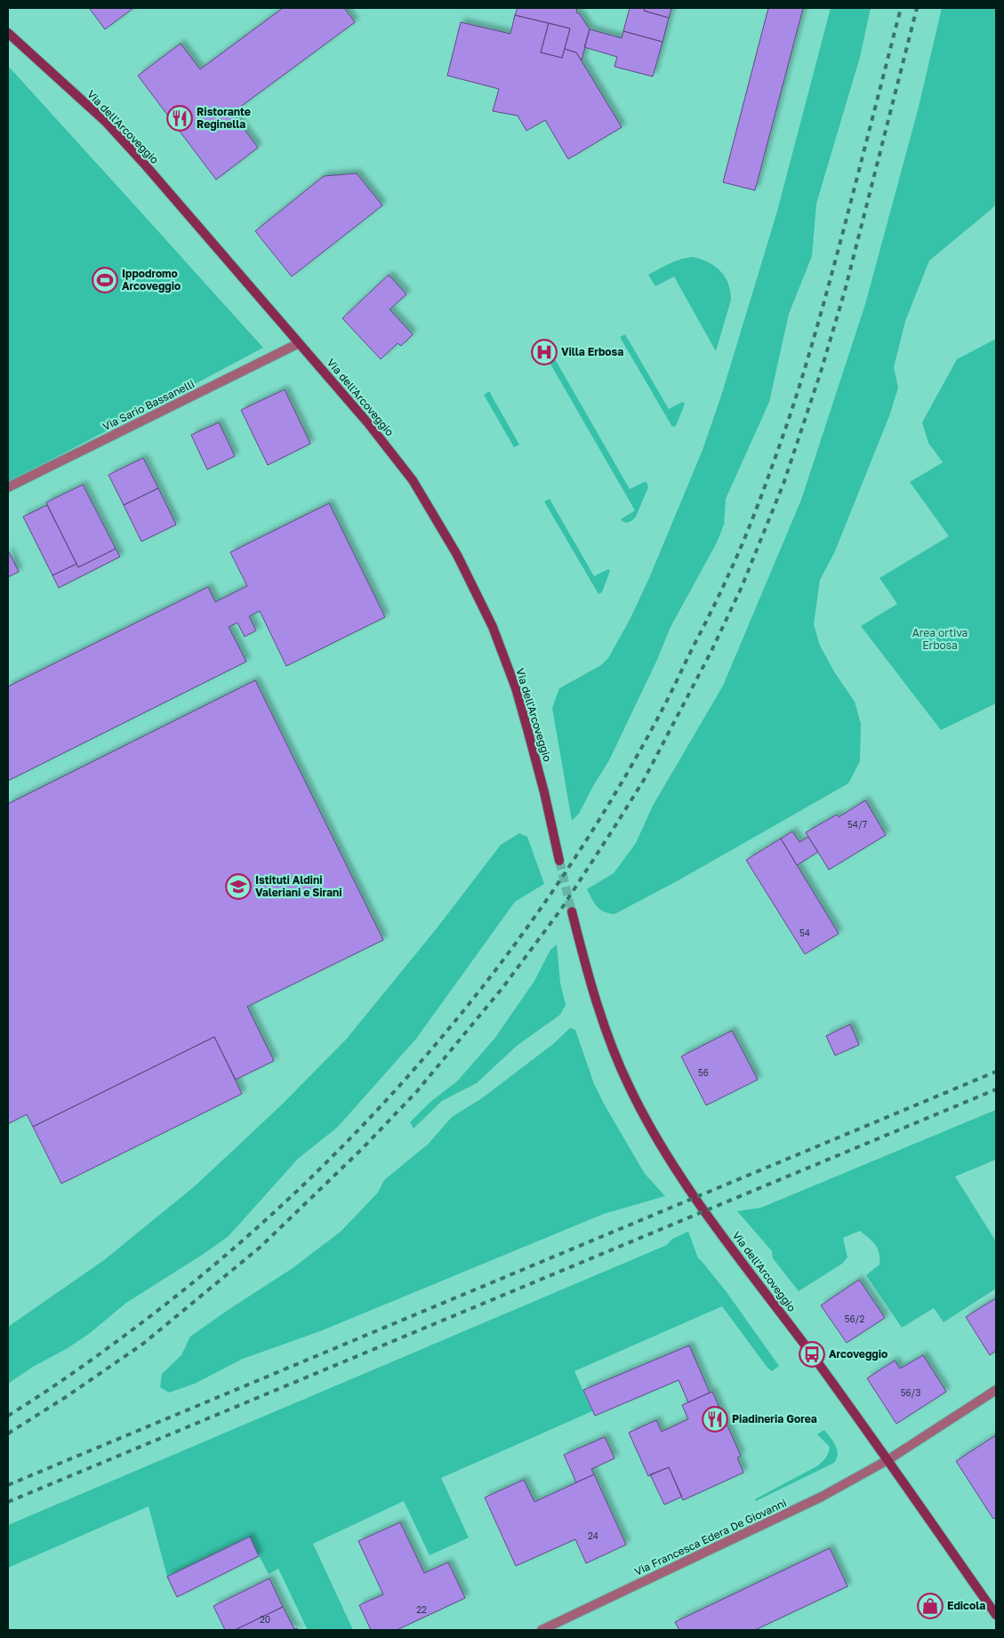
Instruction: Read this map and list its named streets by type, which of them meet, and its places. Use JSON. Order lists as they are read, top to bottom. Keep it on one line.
{"streets":{"street":["Via dell'Arcoveggio","Via Sario Bassanelli","Via Francesca Edera De Giovanni"]},"crossings":[["Via dell'Arcoveggio","Via Sario Bassanelli"],["Via dell'Arcoveggio","Via Francesca Edera De Giovanni"]],"parks":["Area ortiva Erbosa"],"places":{"restaurant":["Ristorante Reginella","Piadineria Gorea"],"sports":["Ippodromo Arcoveggio"],"hospital":["Villa Erbosa"],"school or university":["Istituti Aldini Valeriani e Sirani"],"bus stop":["Arcoveggio"],"shop":["Edicola"]},"house_numbers":["54/7","54","56","56/2","56/3","24","22","20"]}
